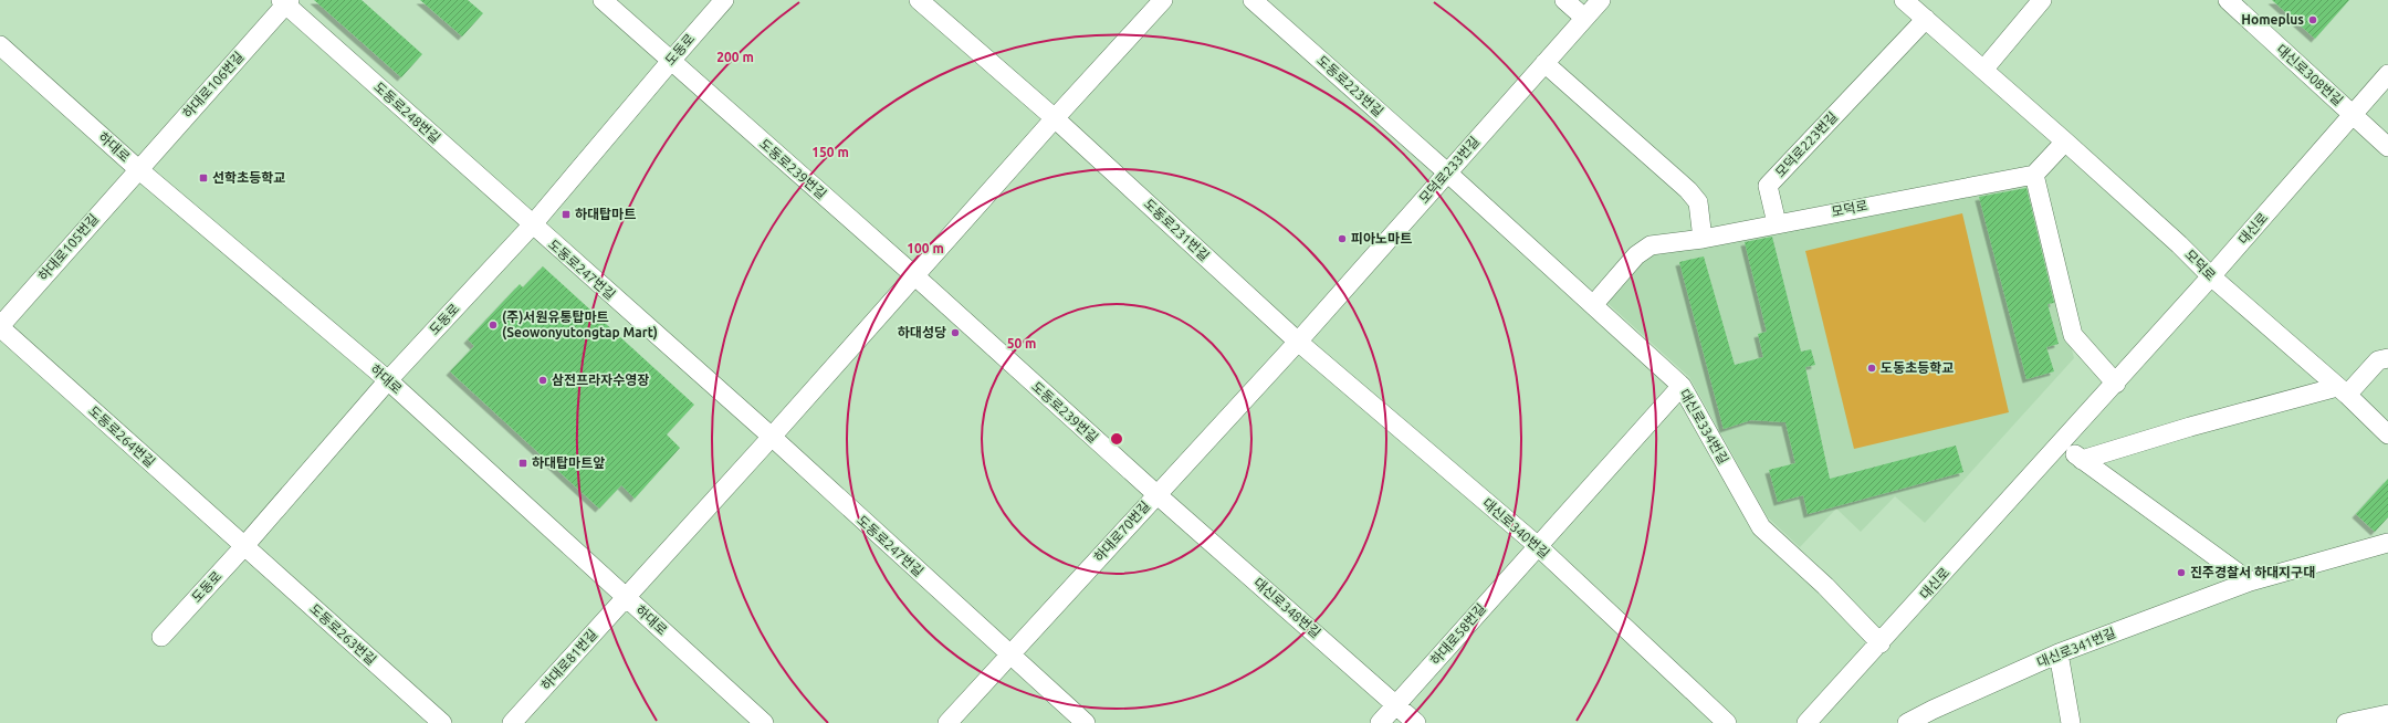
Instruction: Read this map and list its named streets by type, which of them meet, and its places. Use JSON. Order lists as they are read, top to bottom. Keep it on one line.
{"streets":{"street":["도동로","대신로308번길","하대로106번길","도동로223번길","도동로248번길","모덕로223번길","하대로","도동로239번길","모덕로233번길","모덕로","대신로","도동로231번길","하대로105번길","도동로247번길","대신로334번길","도동로264번길","대신로340번길","하대로70번길","대신로348번길","도동로263번길","하대로58번길","대신로341번길","하대로81번길"]},"crossings":[["도동로","도동로248번길"],["도동로","하대로"],["도동로","도동로239번길"],["도동로","도동로247번길"],["도동로","도동로264번길"],["도동로","도동로263번길"],["대신로308번길","대신로"],["하대로106번길","도동로248번길"],["하대로106번길","하대로"],["하대로106번길","하대로105번길"],["도동로223번길","모덕로233번길"],["도동로223번길","대신로334번길"],["도동로248번길","도동로247번길"],["모덕로223번길","모덕로"],["하대로","하대로105번길"],["하대로","하대로81번길"],["도동로239번길","하대로70번길"],["도동로239번길","대신로348번길"],["모덕로233번길","도동로231번길"],["모덕로233번길","대신로334번길"],["모덕로233번길","대신로340번길"],["모덕로233번길","하대로70번길"],["모덕로","대신로"],["대신로","대신로334번길"],["도동로231번길","대신로340번길"],["도동로231번길","하대로70번길"],["하대로105번길","도동로264번길"],["도동로247번길","하대로70번길"],["대신로334번길","하대로58번길"],["도동로264번길","도동로263번길"],["대신로340번길","하대로70번길"],["대신로340번길","하대로58번길"],["하대로70번길","대신로348번길"],["대신로348번길","하대로58번길"]],"places":{"other":["Homeplus","피아노마트","(주)서원유통탑마트 (Seowonyutongtap Mart)","하대성당","도동초등학교","삼전프라자수영장","진주경찰서 하대지구대"],"transit":["선학초등학교","하대탑마트","하대탑마트앞"]},"rings":["200 m","150 m","100 m","50 m"]}
